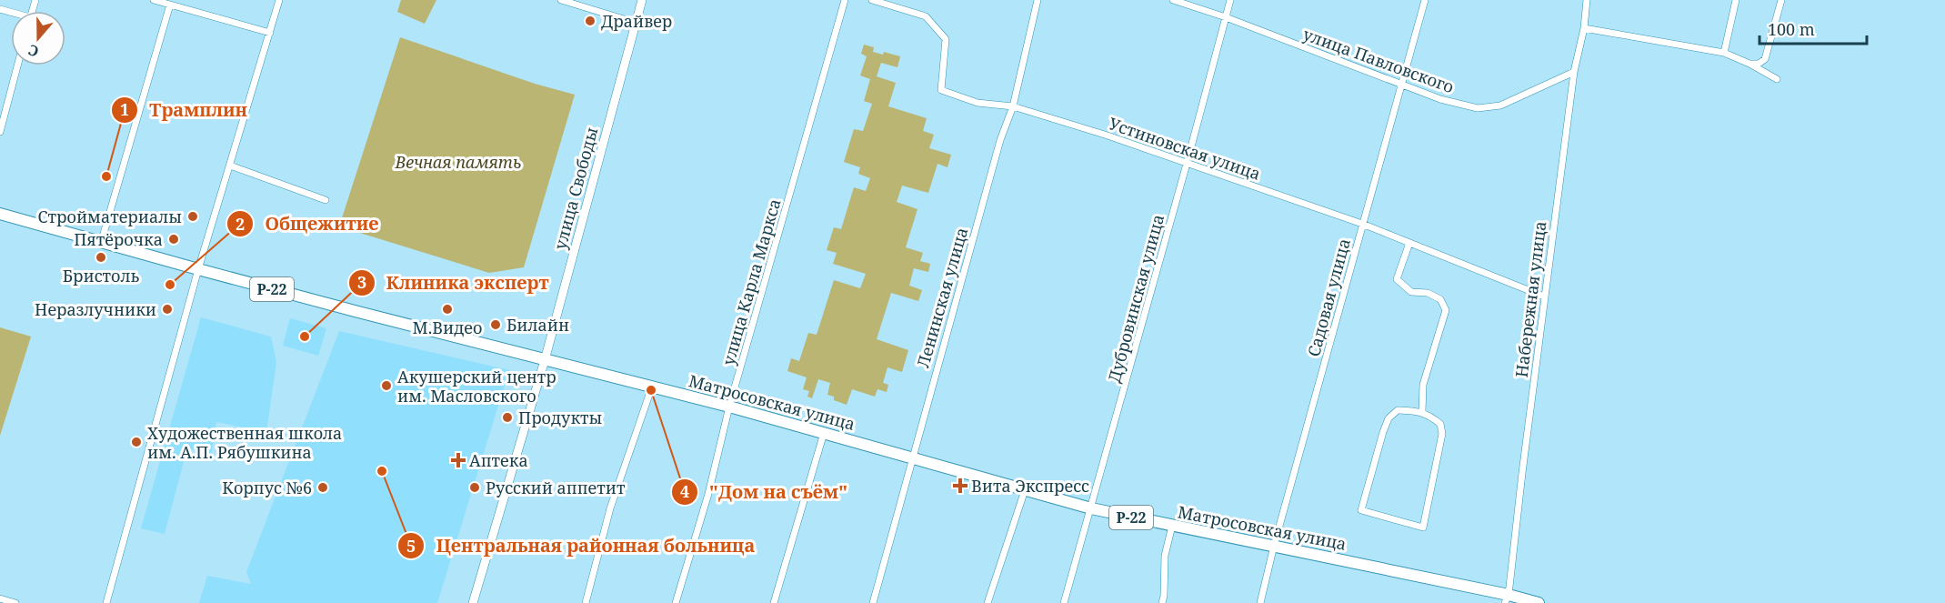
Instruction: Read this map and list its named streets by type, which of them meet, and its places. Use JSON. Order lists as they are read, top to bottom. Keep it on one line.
{"streets":{"highway":["Р-22","Матросовская улица"],"main road":["улица Свободы"],"street":["улица Павловского","Устиновская улица","улица Карла Маркса","Ленинская улица","Садовая улица","Дубровинская улица","Набережная улица"]},"crossings":[["улица Павловского","Садовая улица"],["улица Павловского","Дубровинская улица"],["улица Павловского","Набережная улица"],["Устиновская улица","Ленинская улица"],["Устиновская улица","Садовая улица"],["Устиновская улица","Дубровинская улица"],["Устиновская улица","Набережная улица"],["улица Свободы","Матросовская улица"],["улица Карла Маркса","Матросовская улица"],["Ленинская улица","Матросовская улица"],["Садовая улица","Матросовская улица"],["Дубровинская улица","Матросовская улица"],["Набережная улица","Матросовская улица"]],"parks":["Вечная память"],"places":{"other":["Драйвер","Трамплин","Стройматериалы","Пятёрочка","Бристоль","Общежитие","Неразлучники","М.Видео","Билайн","Клиника эксперт","Акушерский центр им. Масловского","\"Дом на съём\"","Продукты","Художественная школа им. А.П. Рябушкина","Центральная районная больница","Корпус №6","Русский аппетит"],"health":["Аптека","Вита Экспресс"]},"scale_bar":"100 m","north":"bottom"}
